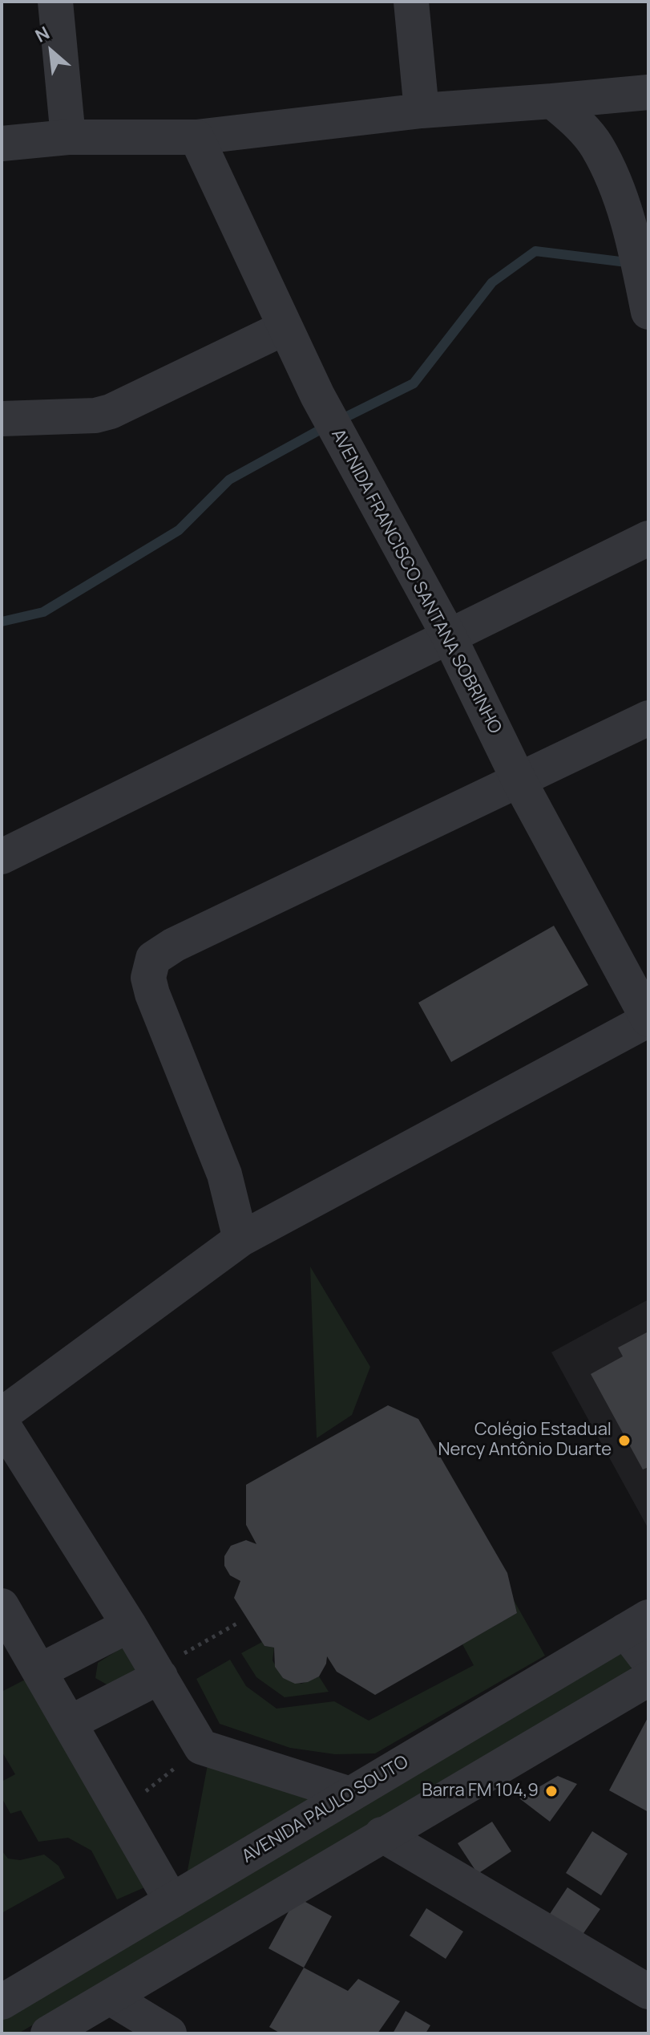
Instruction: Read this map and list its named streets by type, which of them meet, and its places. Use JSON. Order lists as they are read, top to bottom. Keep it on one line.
{"streets":{"street":["AVENIDA FRANCISCO SANTANA SOBRINHO","AVENIDA PAULO SOUTO"]},"places":["Colégio Estadual Nercy Antônio Duarte","Barra FM 104,9"],"north":"top left"}
